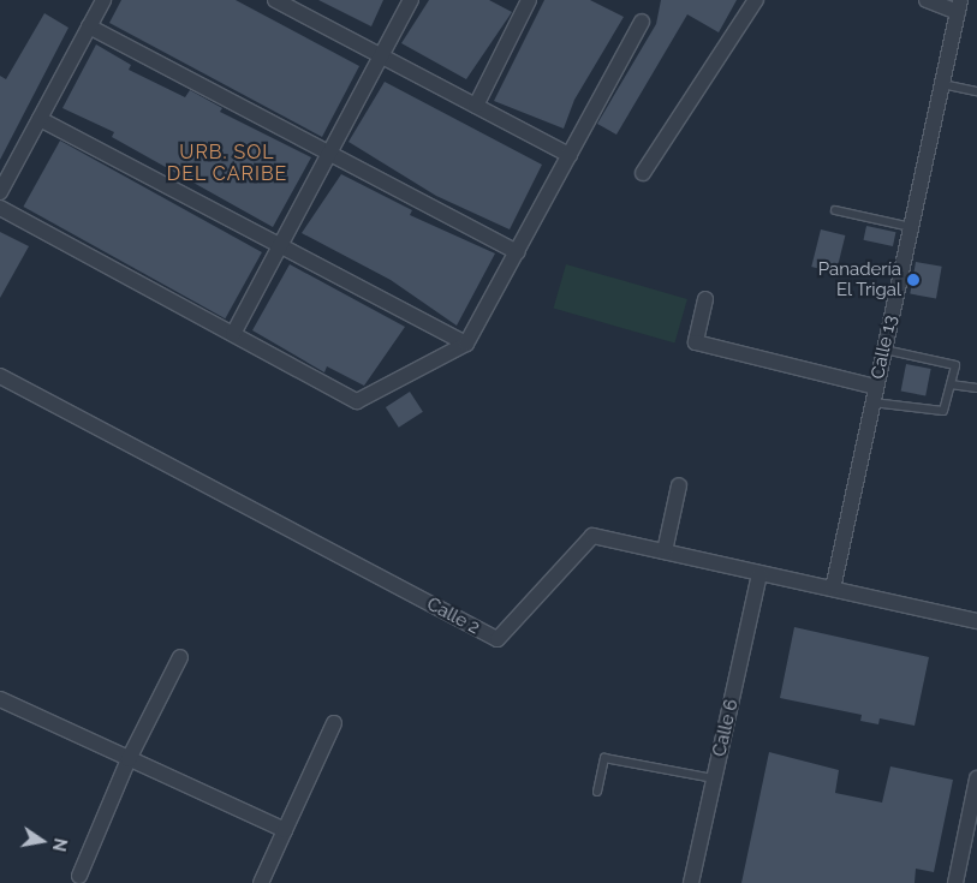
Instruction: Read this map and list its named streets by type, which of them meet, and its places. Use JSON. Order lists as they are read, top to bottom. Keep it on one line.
{"streets":{"street":["Calle 13","Calle 2","Calle 6"]},"crossings":[["Calle 13","Calle 2"],["Calle 2","Calle 6"]],"districts":["URB. SOL DEL CARIBE"],"places":["Panadería El Trigal"],"north":"right"}
